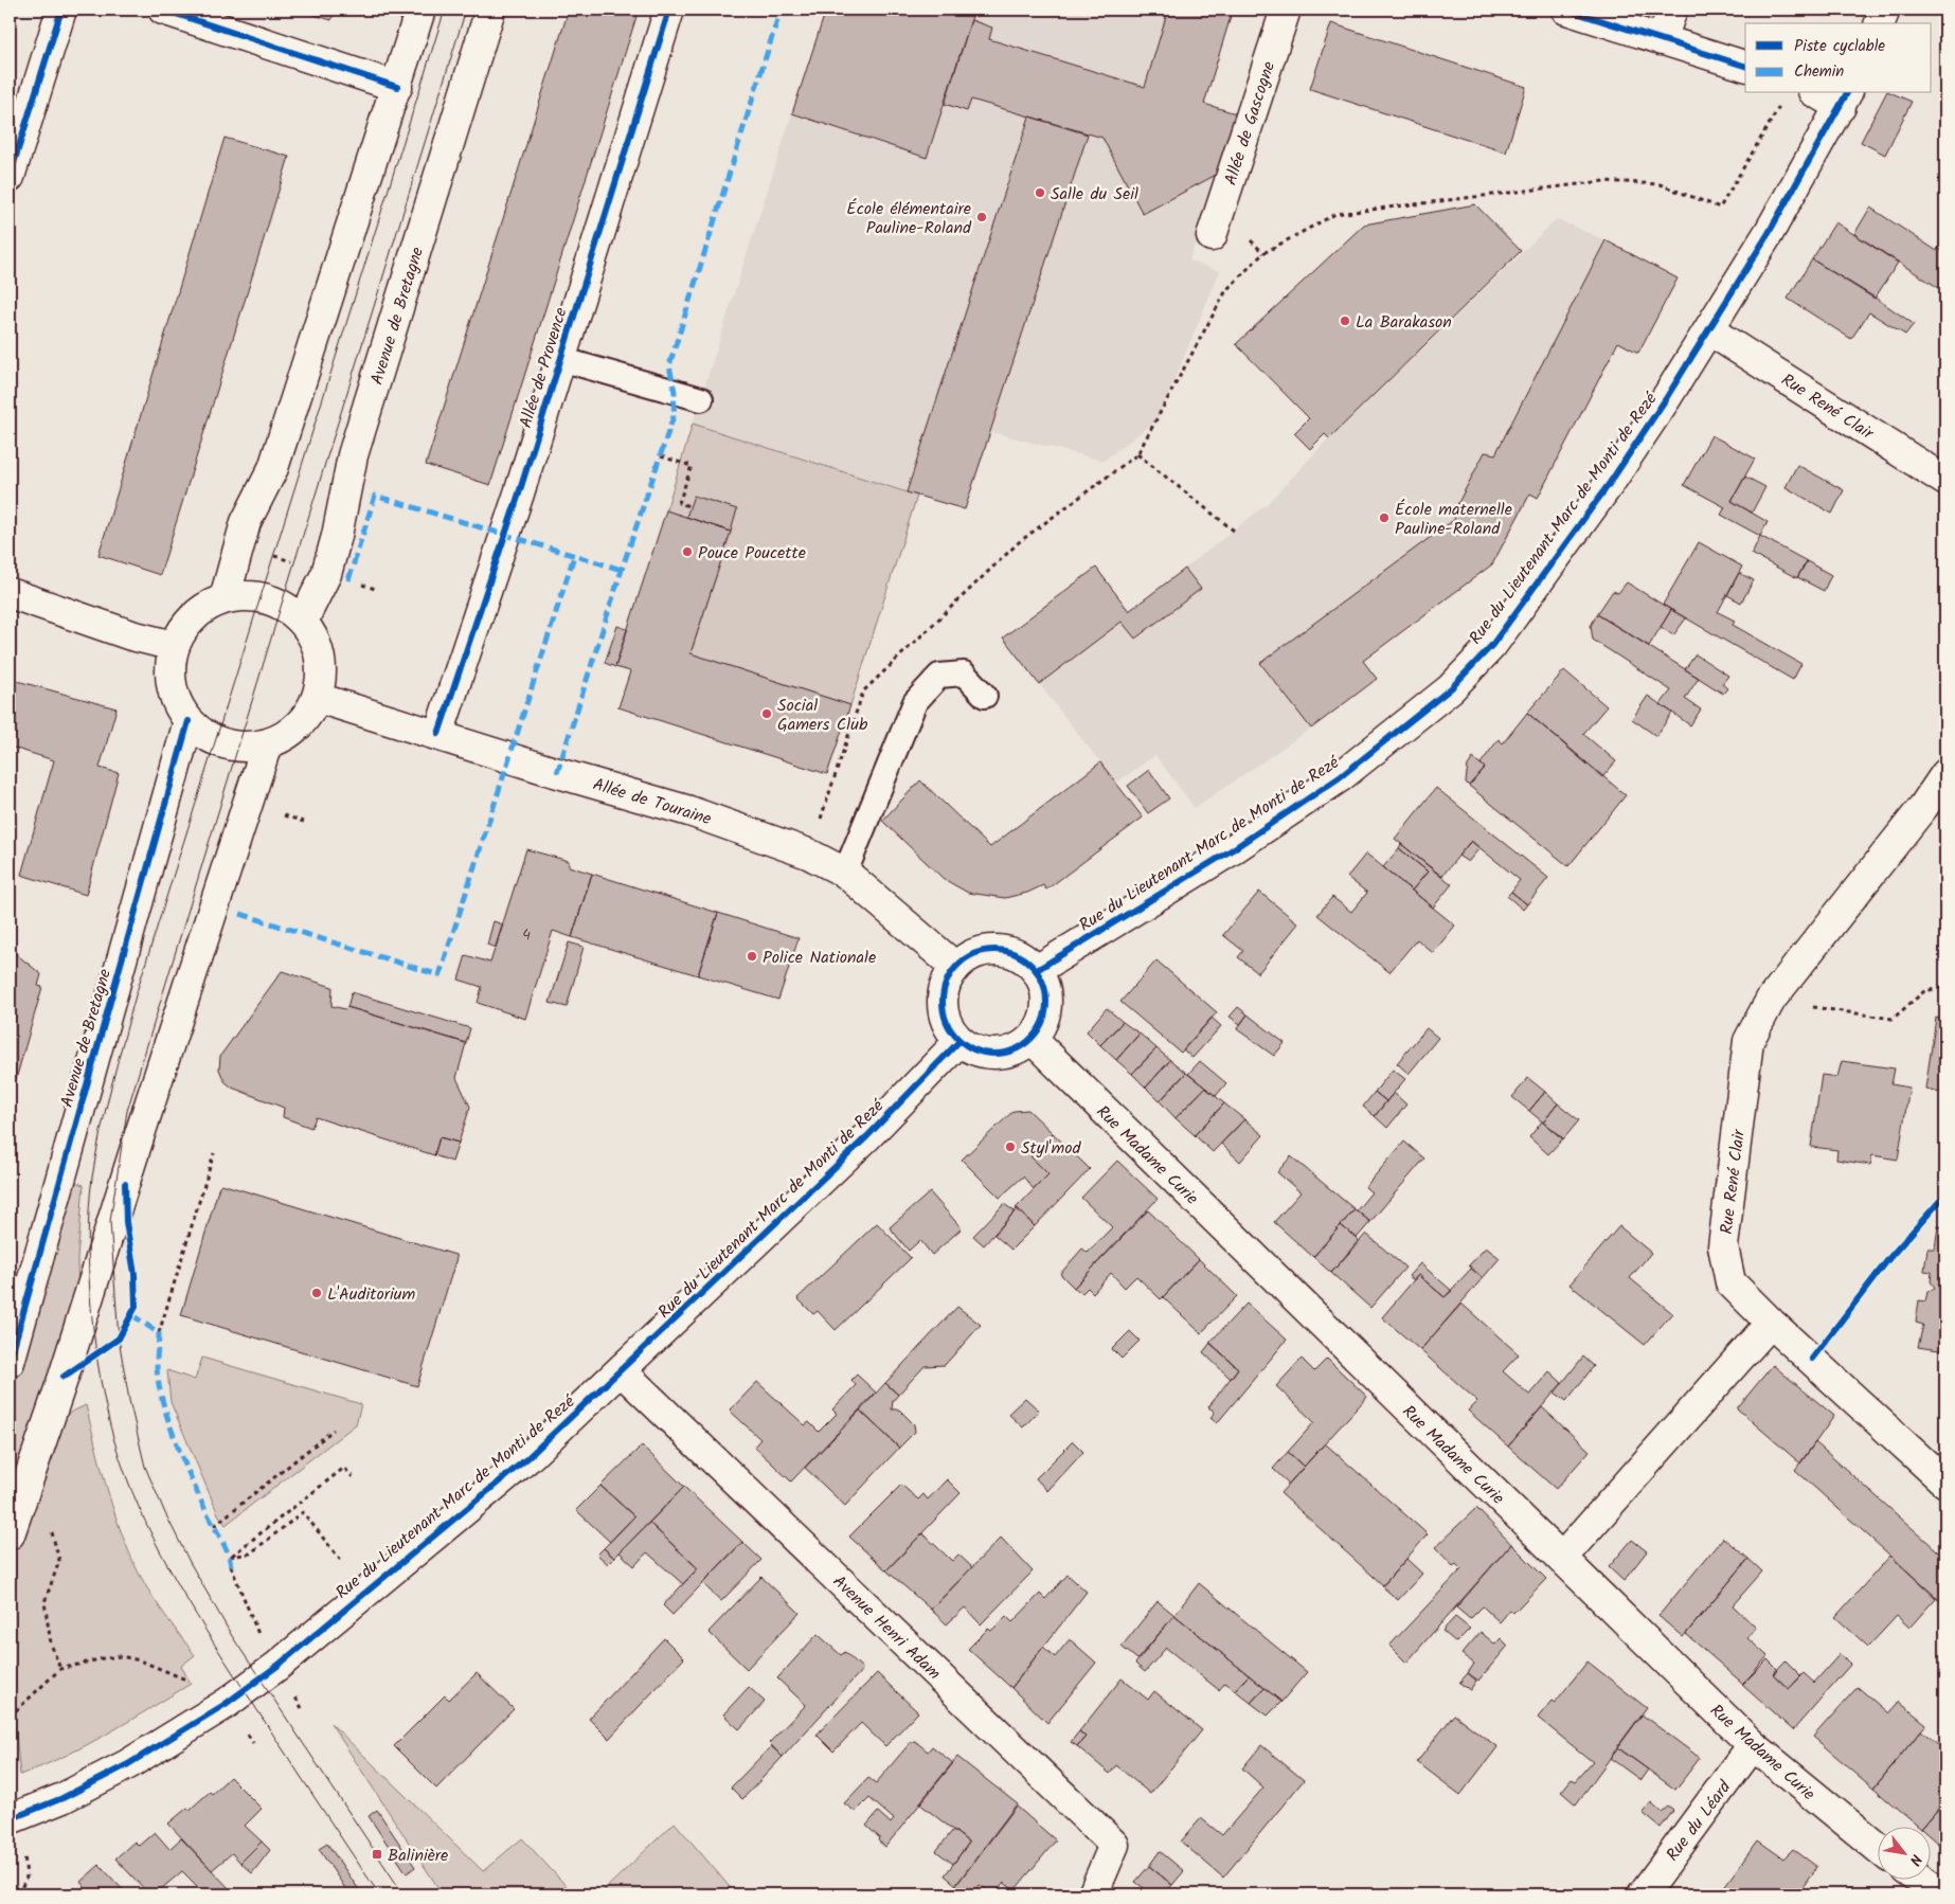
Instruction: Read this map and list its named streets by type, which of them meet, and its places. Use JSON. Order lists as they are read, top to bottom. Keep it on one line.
{"streets":{"street":["Allée de Gascogne","Avenue de Bretagne","Allée de Provence","Rue René Clair","Rue du Lieutenant Marc de Monti de Rezé","Allée de Touraine","Rue Madame Curie","Avenue Henri Adam","Rue du Léard"]},"crossings":[["Avenue de Bretagne","Allée de Touraine"],["Allée de Provence","Allée de Touraine"],["Rue René Clair","Rue du Lieutenant Marc de Monti de Rezé"],["Rue du Lieutenant Marc de Monti de Rezé","Allée de Touraine"],["Rue du Lieutenant Marc de Monti de Rezé","Rue Madame Curie"],["Rue du Lieutenant Marc de Monti de Rezé","Avenue Henri Adam"],["Allée de Touraine","Rue Madame Curie"],["Rue Madame Curie","Rue du Léard"]],"places":{"other":["Salle du Seil","École élémentaire Pauline-Roland","La Barakason","École maternelle Pauline-Roland","Pouce Poucette","Social Gamers Club","Police Nationale","Styl'mod","L'Auditorium"],"transit":["Balinière"]},"house_numbers":["4"],"legend":["Piste cyclable","Chemin"],"north":"bottom right"}
